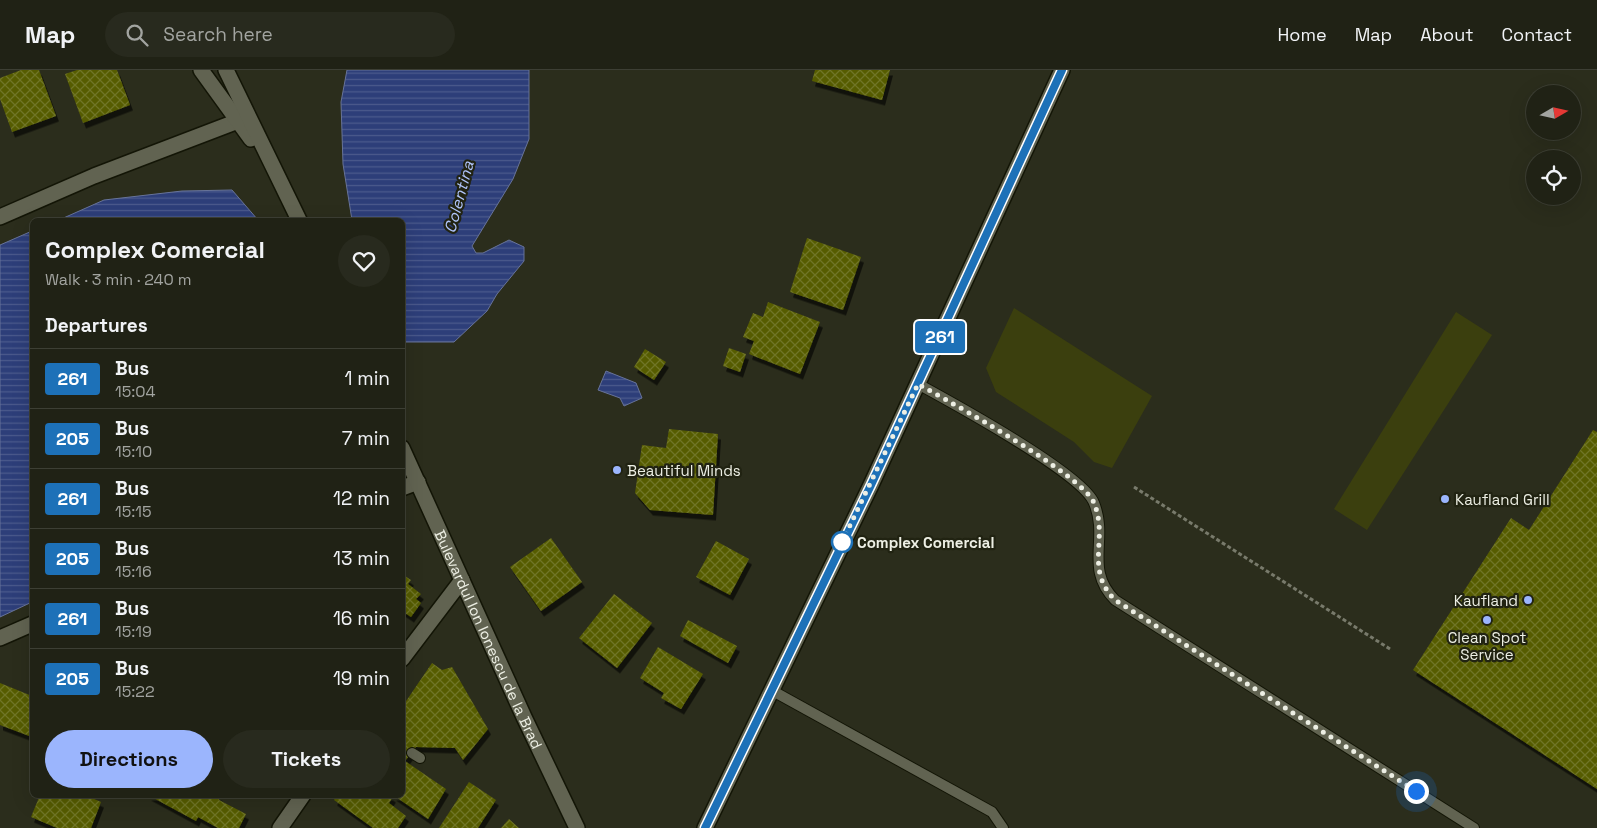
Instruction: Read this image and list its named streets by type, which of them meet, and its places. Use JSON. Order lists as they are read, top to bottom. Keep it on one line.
{"streets":{"street":["Bulevardul Ion Ionescu de la Brad"]},"water":["Colentina"],"places":["Beautiful Minds","Kaufland Grill","Complex Comercial","Kaufland","Clean Spot Service"],"lines":["bus line 261"],"north":"right","page":{"header":"Map","search":"Search here","nav":["Home","Map","About","Contact"],"on_map":"261","heading":[["Complex Comercial","Walk · 3 min · 240 m"],"Departures"],"list":[{"mark":"261","name":"Bus","note":"15:04","value":"1 min"},{"mark":"205","name":"Bus","note":"15:10","value":"7 min"},{"mark":"261","name":"Bus","note":"15:15","value":"12 min"},{"mark":"205","name":"Bus","note":"15:16","value":"13 min"},{"mark":"261","name":"Bus","note":"15:19","value":"16 min"},{"mark":"205","name":"Bus","note":"15:22","value":"19 min"}],"buttons":["Directions","Tickets"]}}
